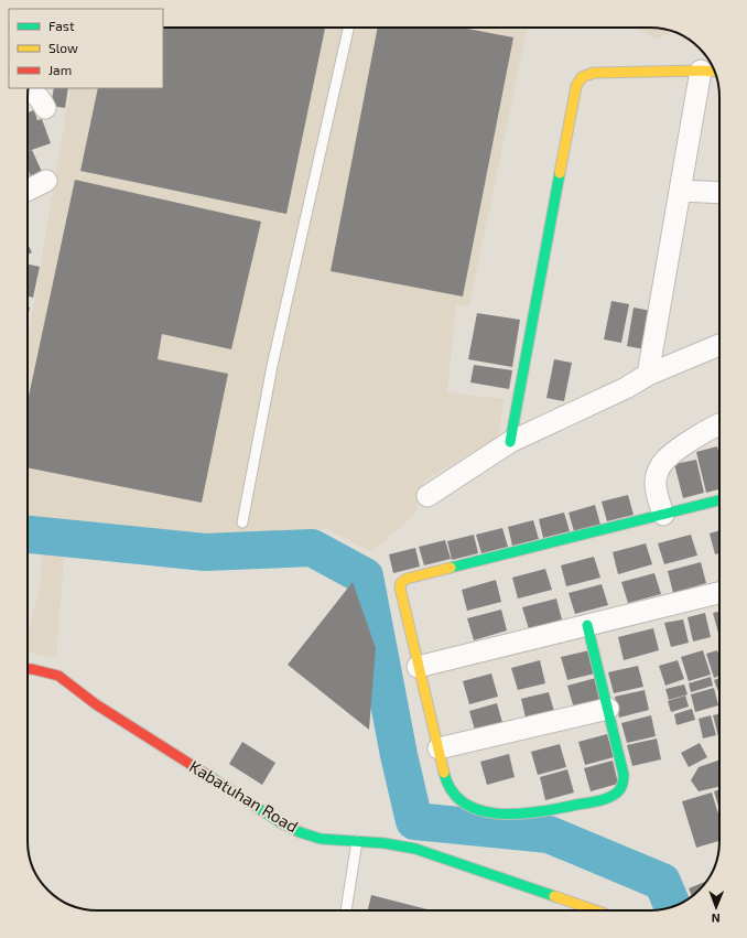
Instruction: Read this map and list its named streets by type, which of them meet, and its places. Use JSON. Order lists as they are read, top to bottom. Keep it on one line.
{"streets":{"street":["Kabatuhan Road"]},"legend":["Fast","Slow","Jam"],"north":"bottom"}
